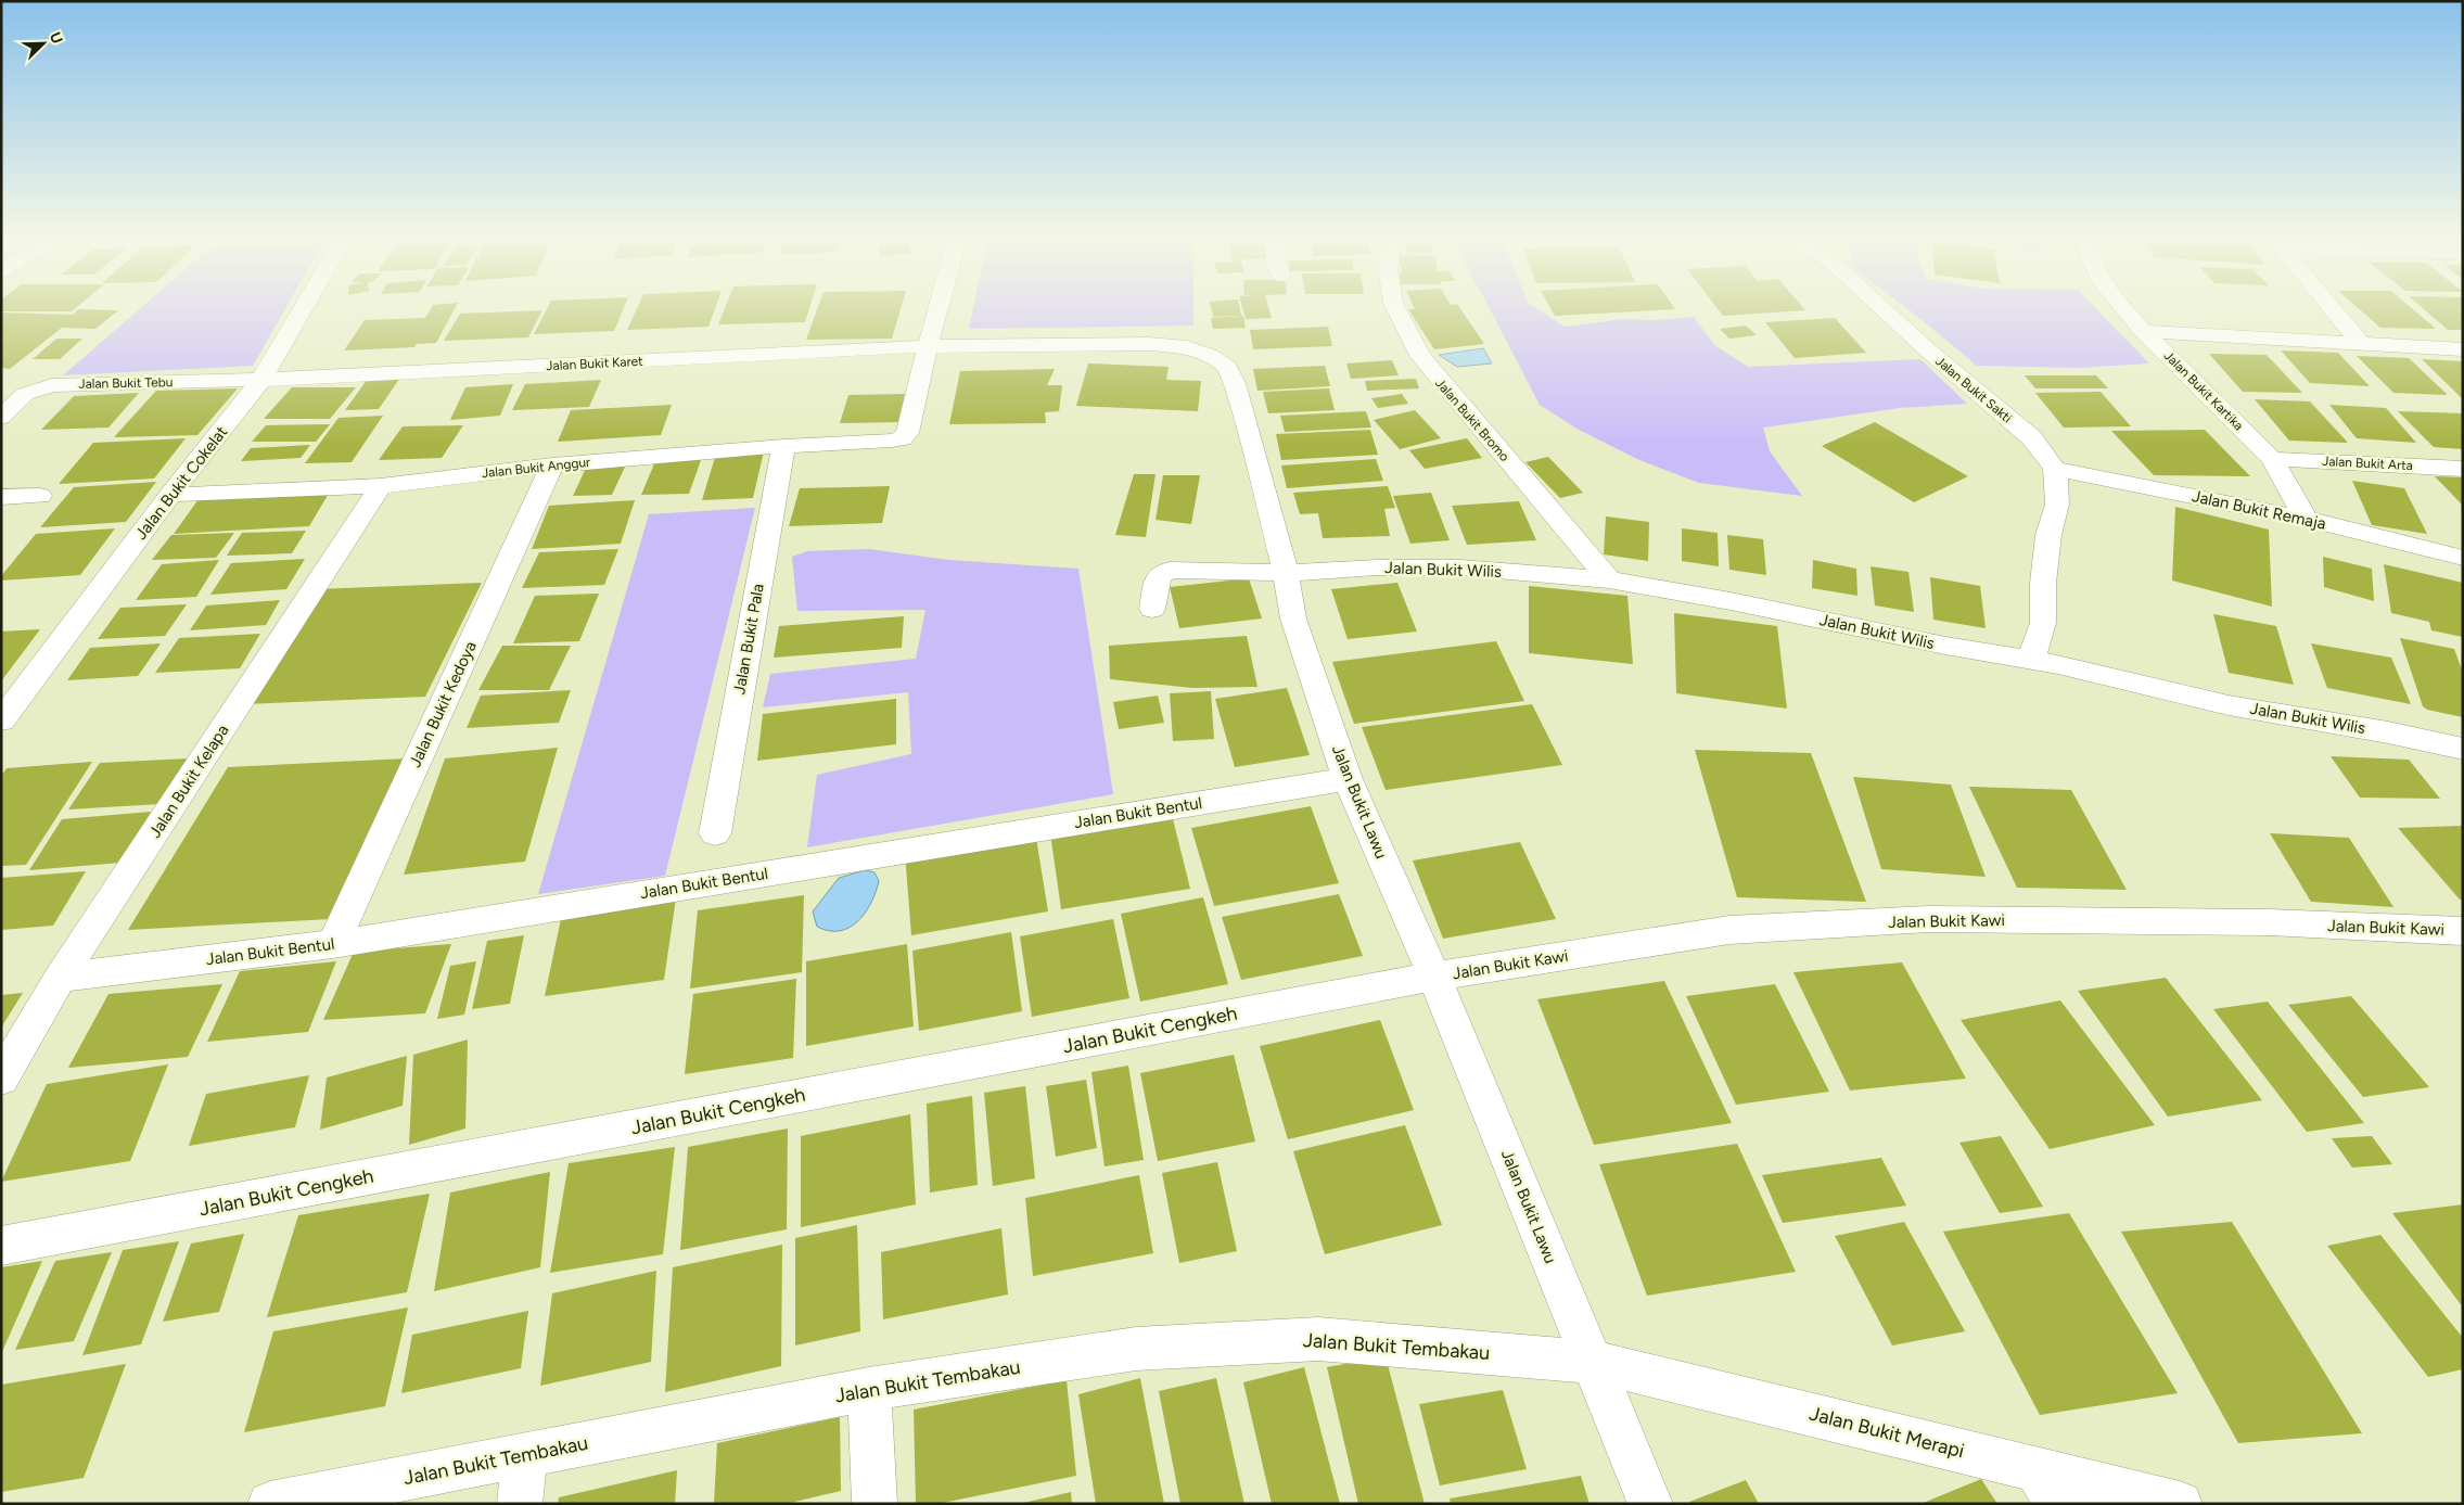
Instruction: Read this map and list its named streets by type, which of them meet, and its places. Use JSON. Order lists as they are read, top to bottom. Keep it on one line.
{"streets":{"street":["Jalan Bukit Karet","Jalan Bukit Tebu","Jalan Bukit Sakti","Jalan Bukit Kartika","Jalan Bukit Bromo","Jalan Bukit Arta","Jalan Bukit Anggur","Jalan Bukit Cokelat","Jalan Bukit Remaja","Jalan Bukit Wilis","Jalan Bukit Pala","Jalan Bukit Kedoya","Jalan Bukit Kelapa","Jalan Bukit Lawu","Jalan Bukit Bentul","Jalan Bukit Kawi","Jalan Bukit Cengkeh","Jalan Bukit Tembakau","Jalan Bukit Merapi"]},"crossings":[["Jalan Bukit Karet","Jalan Bukit Tebu"],["Jalan Bukit Karet","Jalan Bukit Anggur"],["Jalan Bukit Karet","Jalan Bukit Cokelat"],["Jalan Bukit Karet","Jalan Bukit Lawu"],["Jalan Bukit Tebu","Jalan Bukit Cokelat"],["Jalan Bukit Sakti","Jalan Bukit Remaja"],["Jalan Bukit Kartika","Jalan Bukit Arta"],["Jalan Bukit Kartika","Jalan Bukit Remaja"],["Jalan Bukit Bromo","Jalan Bukit Wilis"],["Jalan Bukit Anggur","Jalan Bukit Cokelat"],["Jalan Bukit Anggur","Jalan Bukit Pala"],["Jalan Bukit Anggur","Jalan Bukit Kedoya"],["Jalan Bukit Anggur","Jalan Bukit Kelapa"],["Jalan Bukit Anggur","Jalan Bukit Lawu"],["Jalan Bukit Wilis","Jalan Bukit Lawu"],["Jalan Bukit Kedoya","Jalan Bukit Bentul"],["Jalan Bukit Kelapa","Jalan Bukit Bentul"],["Jalan Bukit Lawu","Jalan Bukit Bentul"],["Jalan Bukit Lawu","Jalan Bukit Kawi"],["Jalan Bukit Lawu","Jalan Bukit Cengkeh"],["Jalan Bukit Lawu","Jalan Bukit Tembakau"],["Jalan Bukit Lawu","Jalan Bukit Merapi"],["Jalan Bukit Kawi","Jalan Bukit Cengkeh"],["Jalan Bukit Tembakau","Jalan Bukit Merapi"]],"north":"top right"}
